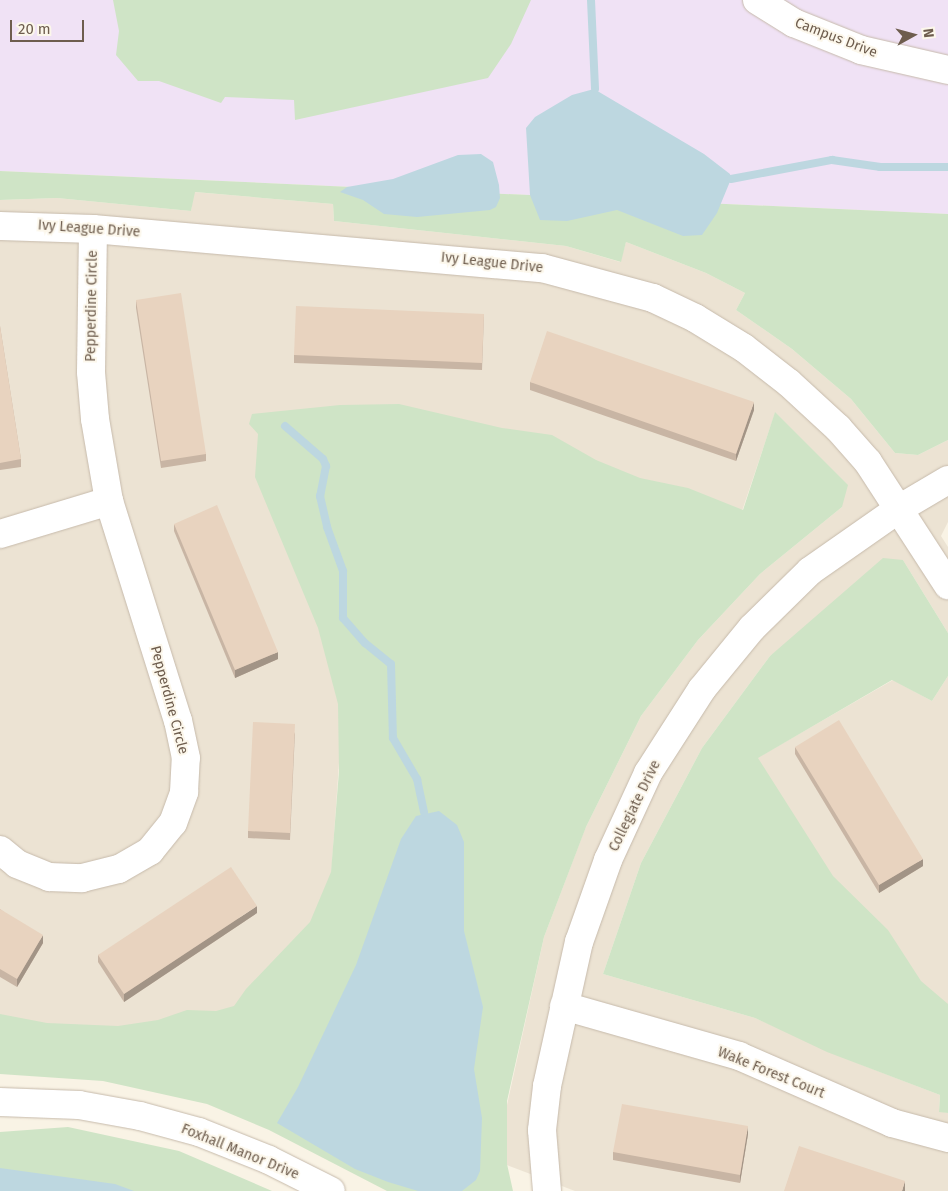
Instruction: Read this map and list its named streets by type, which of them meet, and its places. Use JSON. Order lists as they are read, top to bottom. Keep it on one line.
{"streets":{"street":["Campus Drive","Ivy League Drive","Pepperdine Circle","Collegiate Drive","Wake Forest Court","Foxhall Manor Drive"]},"crossings":[["Ivy League Drive","Pepperdine Circle"],["Ivy League Drive","Collegiate Drive"],["Collegiate Drive","Wake Forest Court"]],"scale_bar":"20 m","north":"right"}
